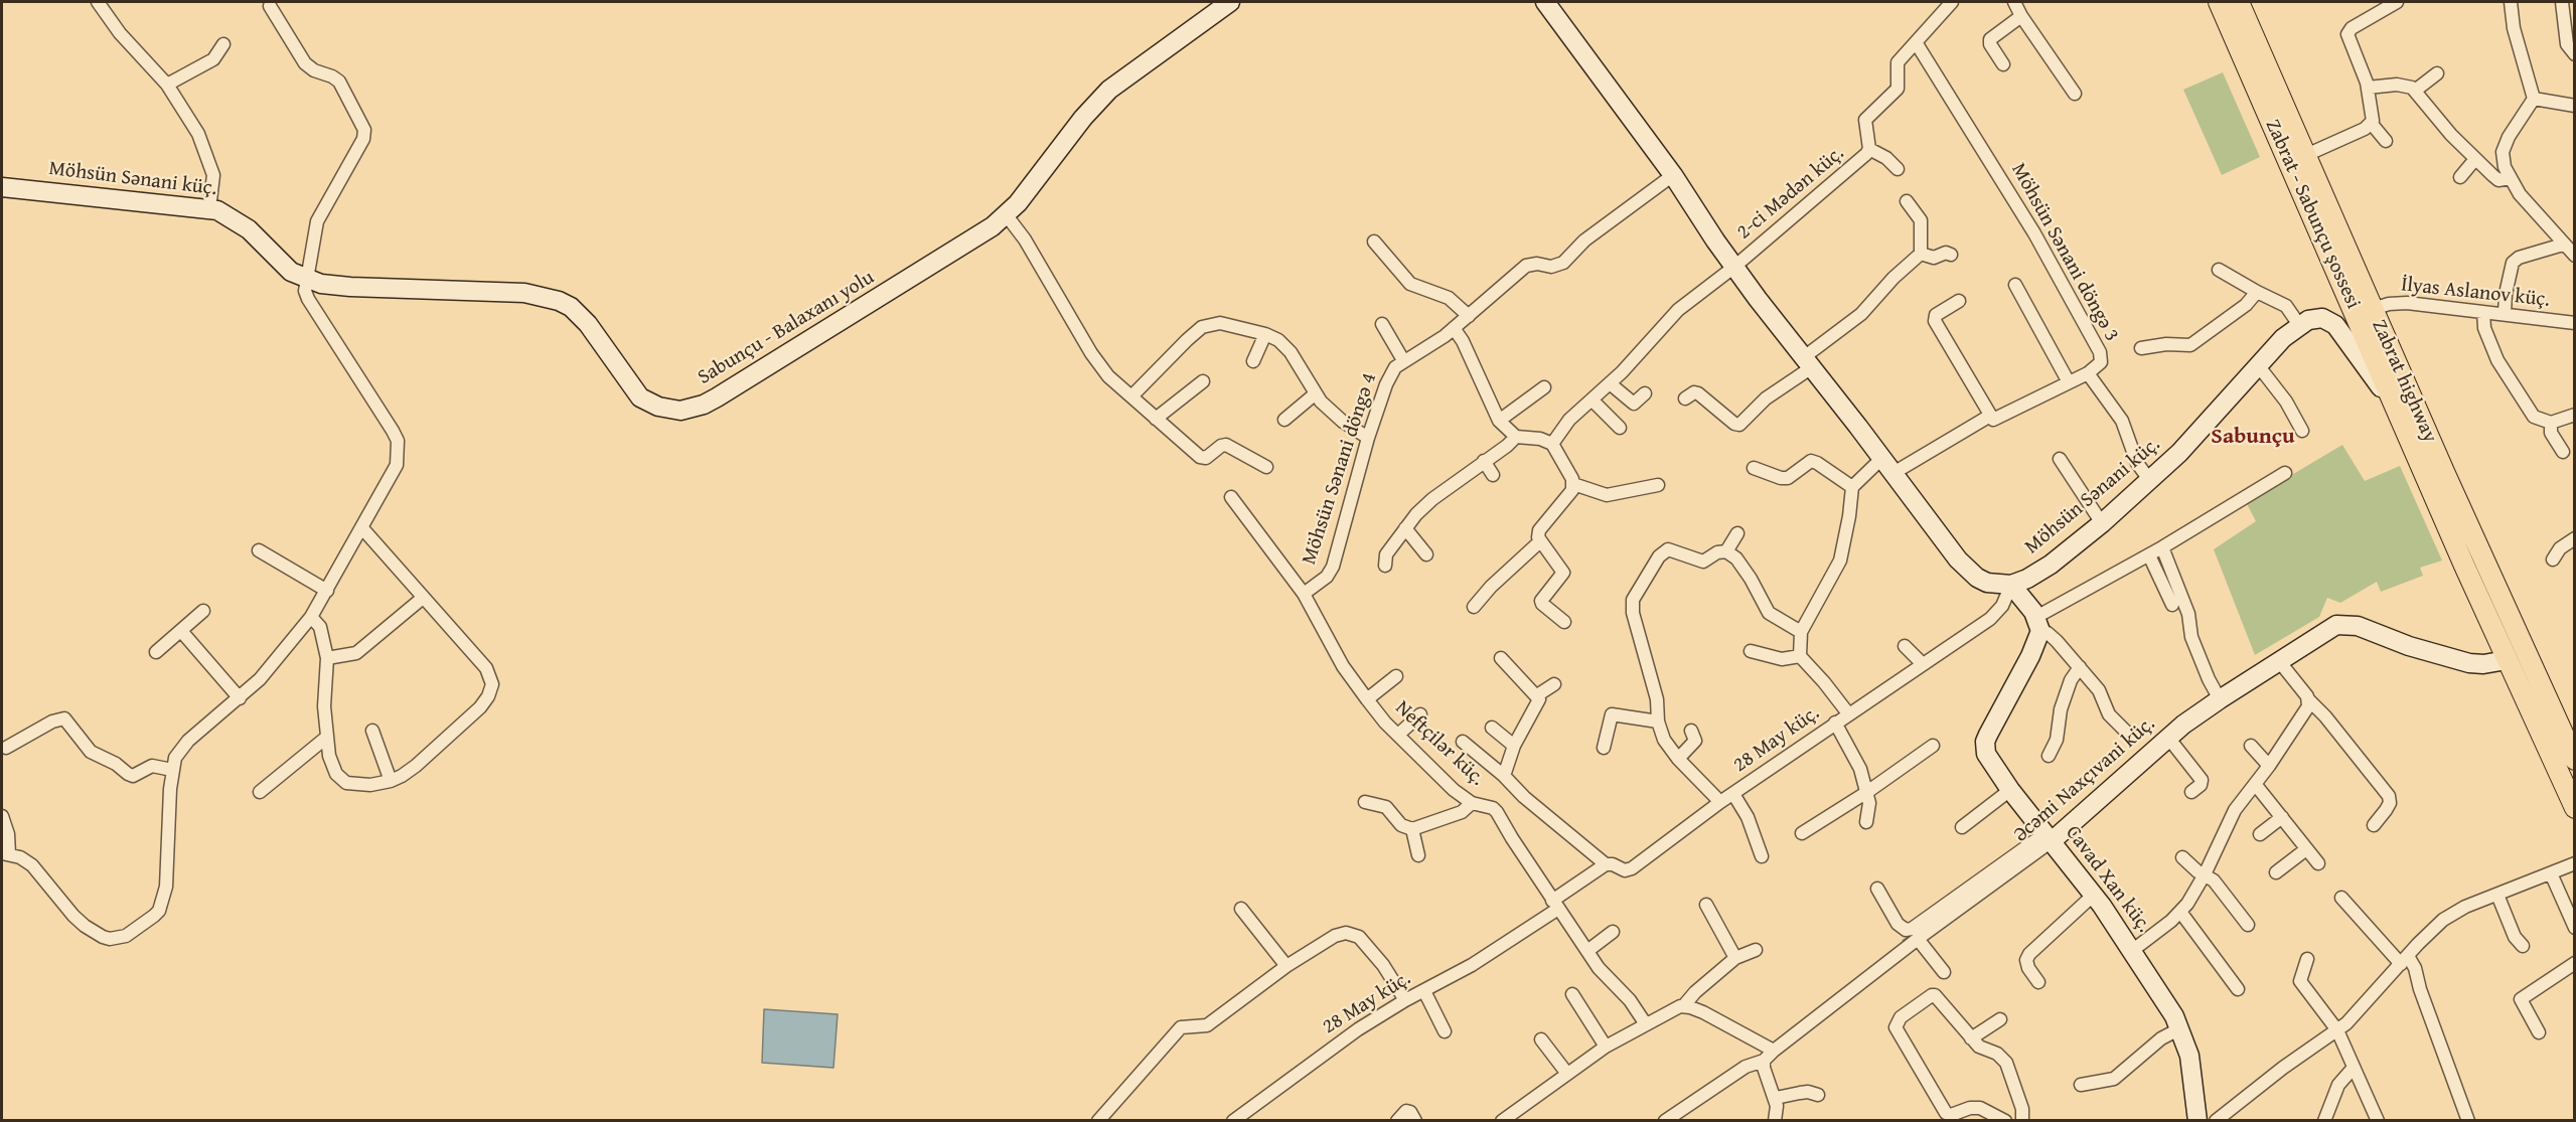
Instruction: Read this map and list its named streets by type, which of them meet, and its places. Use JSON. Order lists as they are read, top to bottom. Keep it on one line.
{"streets":{"main road":["Zabrat - Sabunçu şossesi","Zabrat highway"],"street":["Möhsün Sənani küç.","2-ci Mədən küç.","Möhsün Sənani döngə 3","İlyas Aslanov küç.","Sabunçu - Balaxanı yolu","Möhsün Sənani döngə 4","28 May küç.","Neftçilər küç.","Əcəmi Naxçıvani küç.","Cavad Xan küç."]},"crossings":[["Möhsün Sənani küç.","Sabunçu - Balaxanı yolu"],["Möhsün Sənani küç.","28 May küç."],["2-ci Mədən küç.","Möhsün Sənani döngə 3"],["Zabrat - Sabunçu şossesi","Zabrat highway"],["Zabrat - Sabunçu şossesi","Əcəmi Naxçıvani küç."],["İlyas Aslanov küç.","Zabrat highway"],["Zabrat highway","Əcəmi Naxçıvani küç."],["Möhsün Sənani döngə 4","Neftçilər küç."],["28 May küç.","Neftçilər küç."],["Əcəmi Naxçıvani küç.","Cavad Xan küç."]],"districts":["Sabunçu"]}
